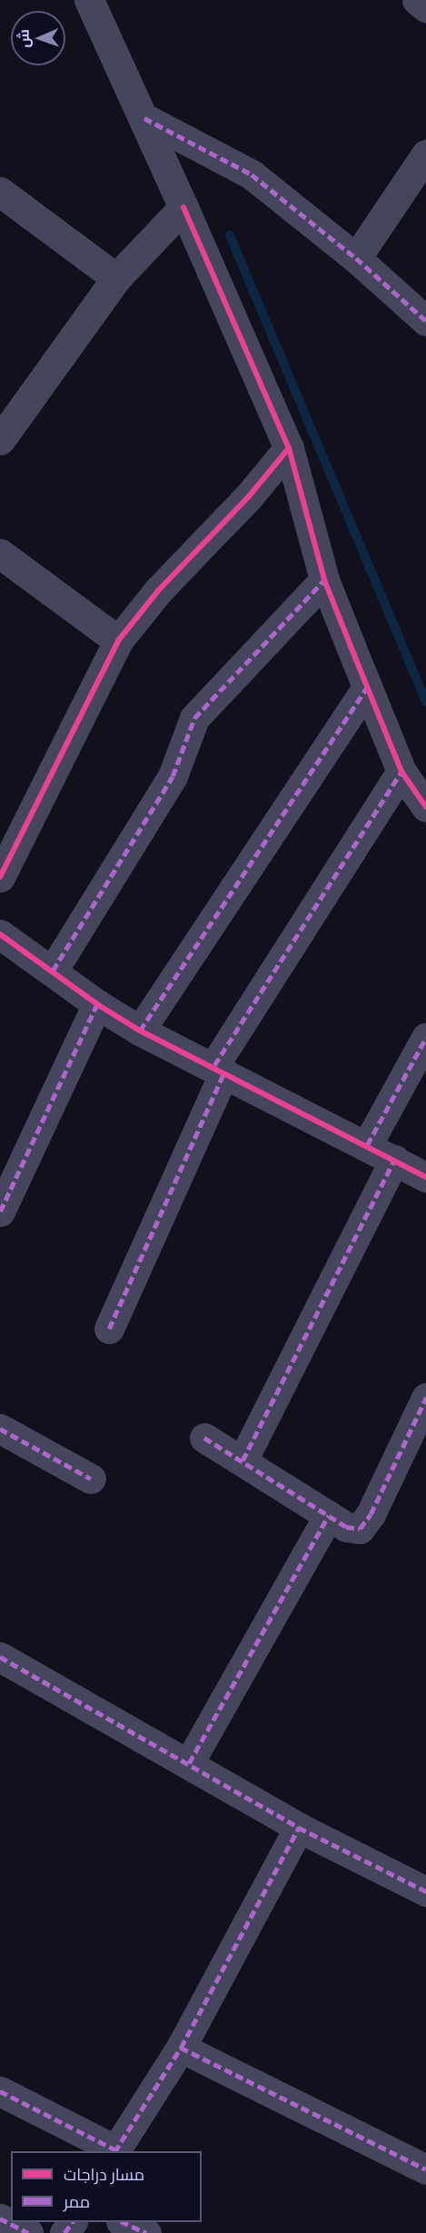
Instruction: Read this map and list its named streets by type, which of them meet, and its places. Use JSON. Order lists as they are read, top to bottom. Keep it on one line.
{"legend":["مسار دراجات","ممر"],"north":"left"}
